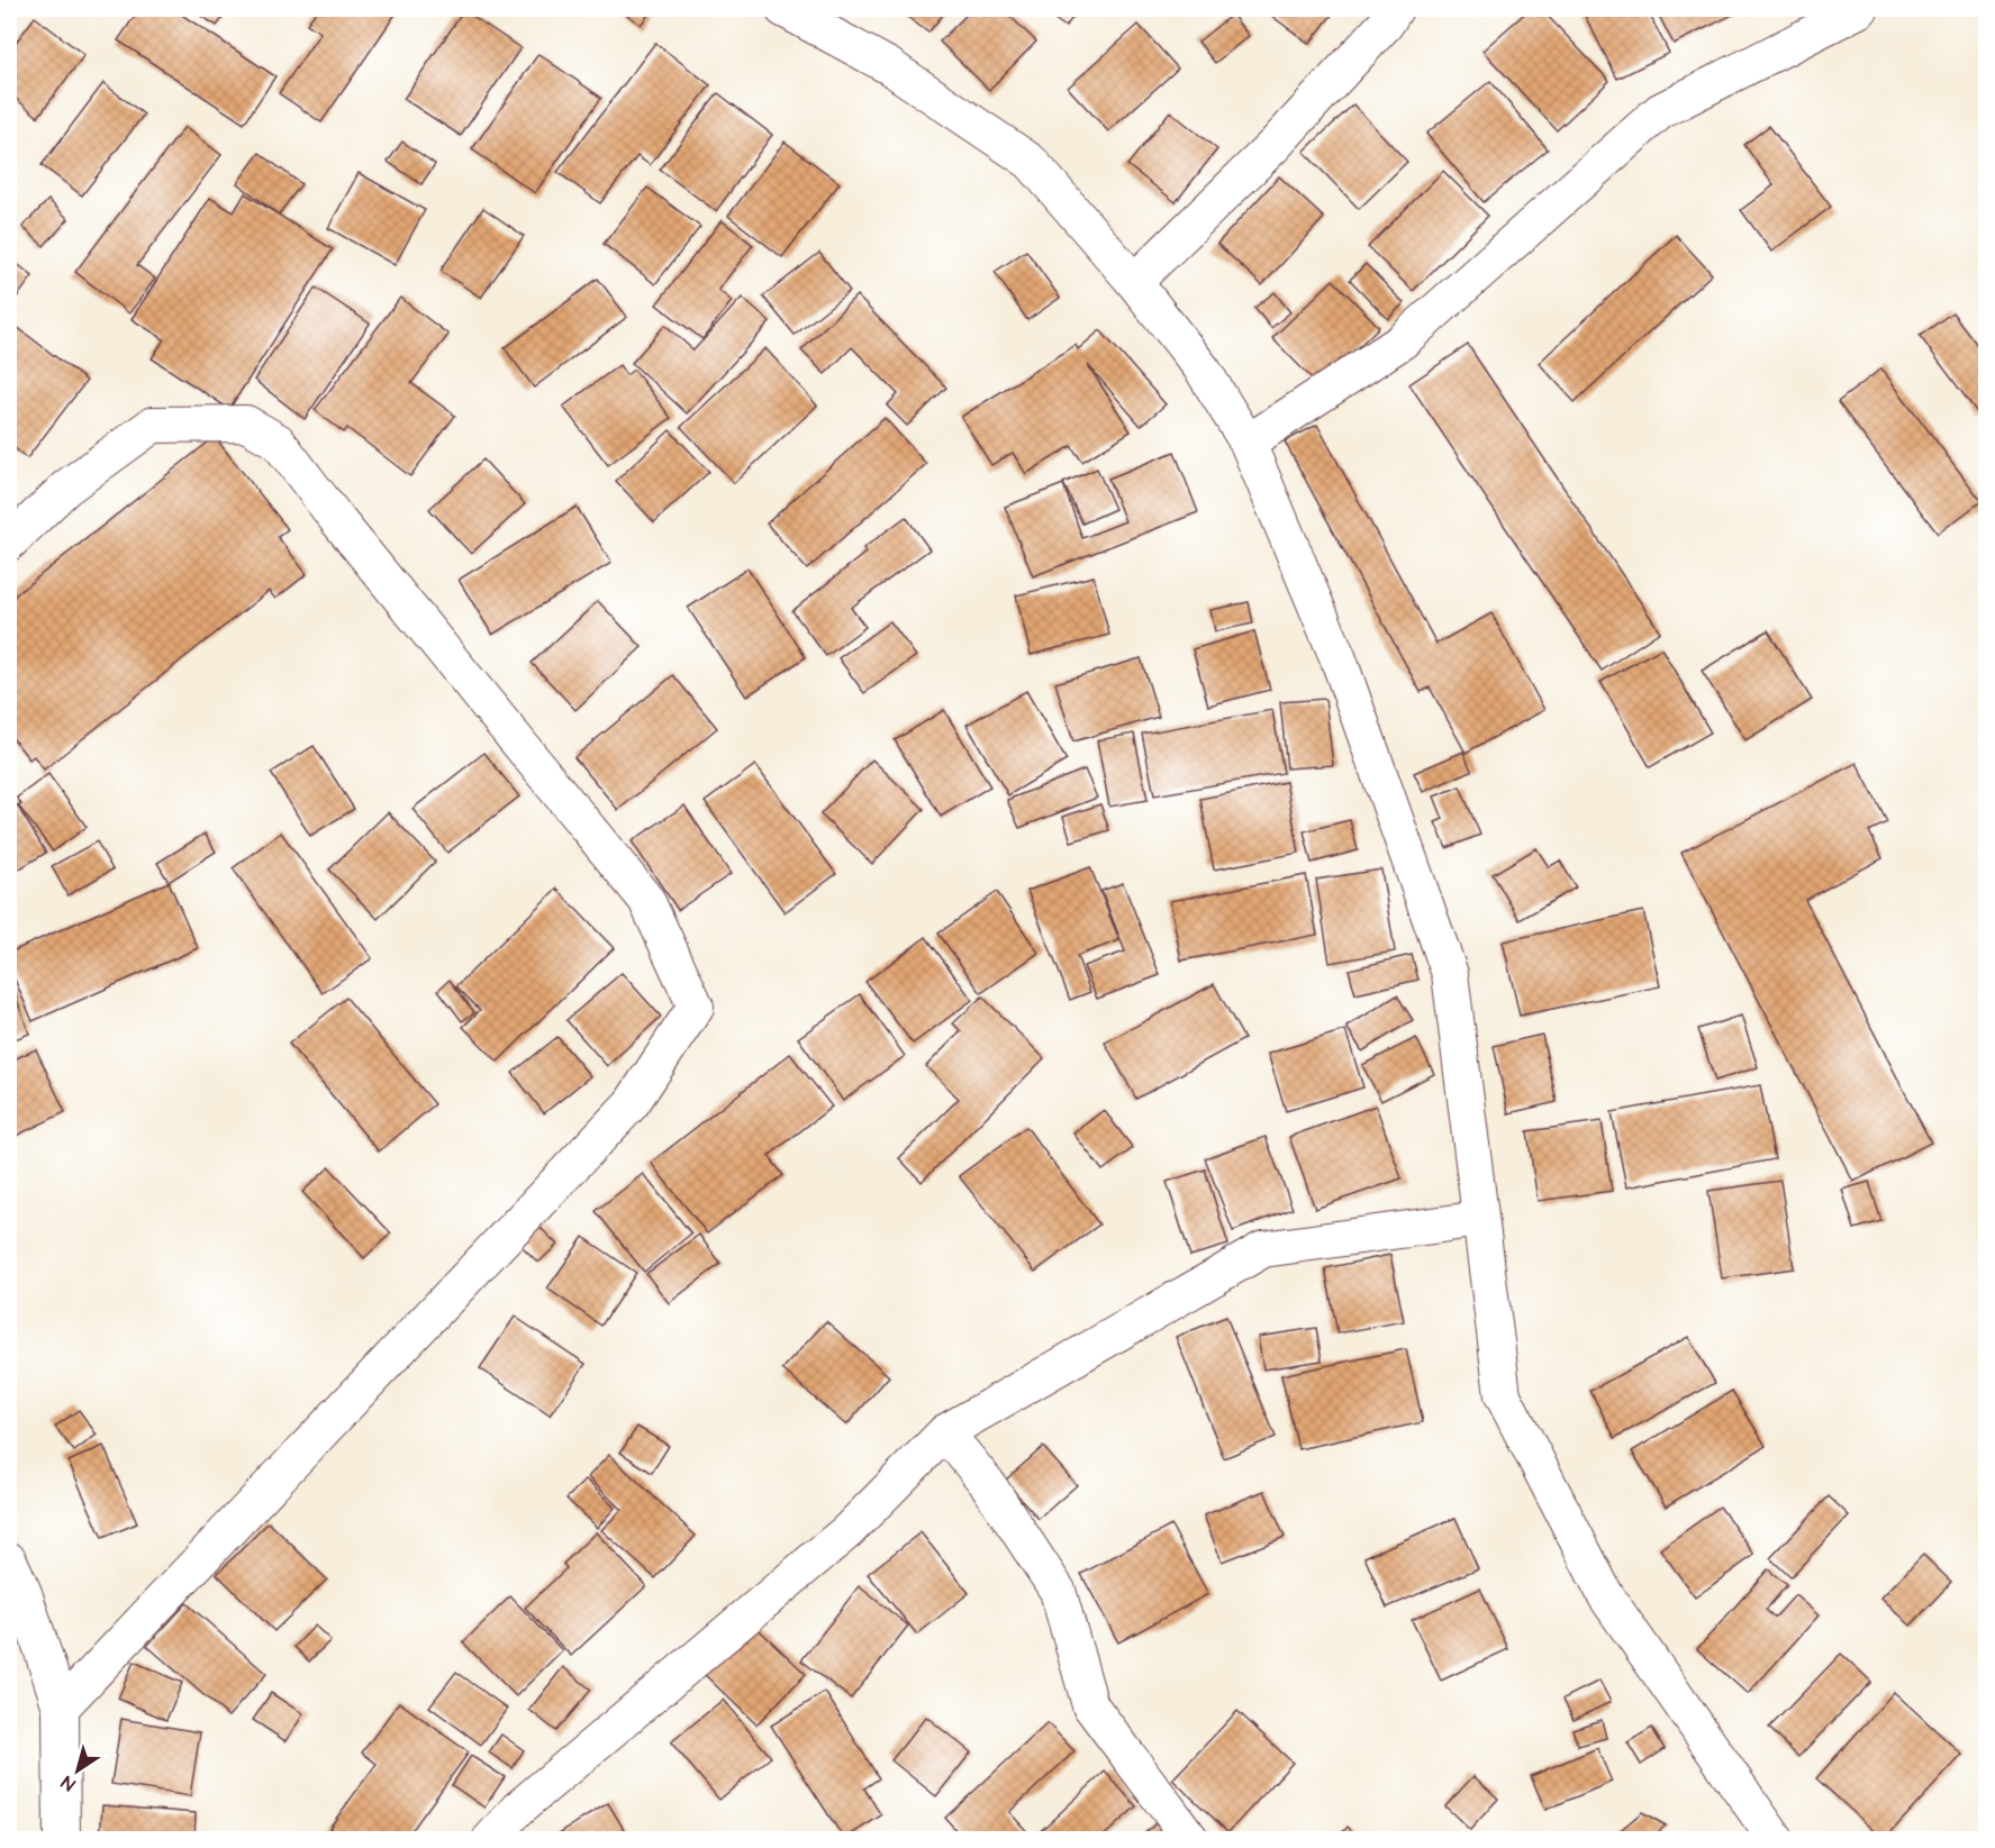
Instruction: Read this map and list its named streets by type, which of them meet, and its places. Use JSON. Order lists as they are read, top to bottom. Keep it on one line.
{"north":"bottom left"}
